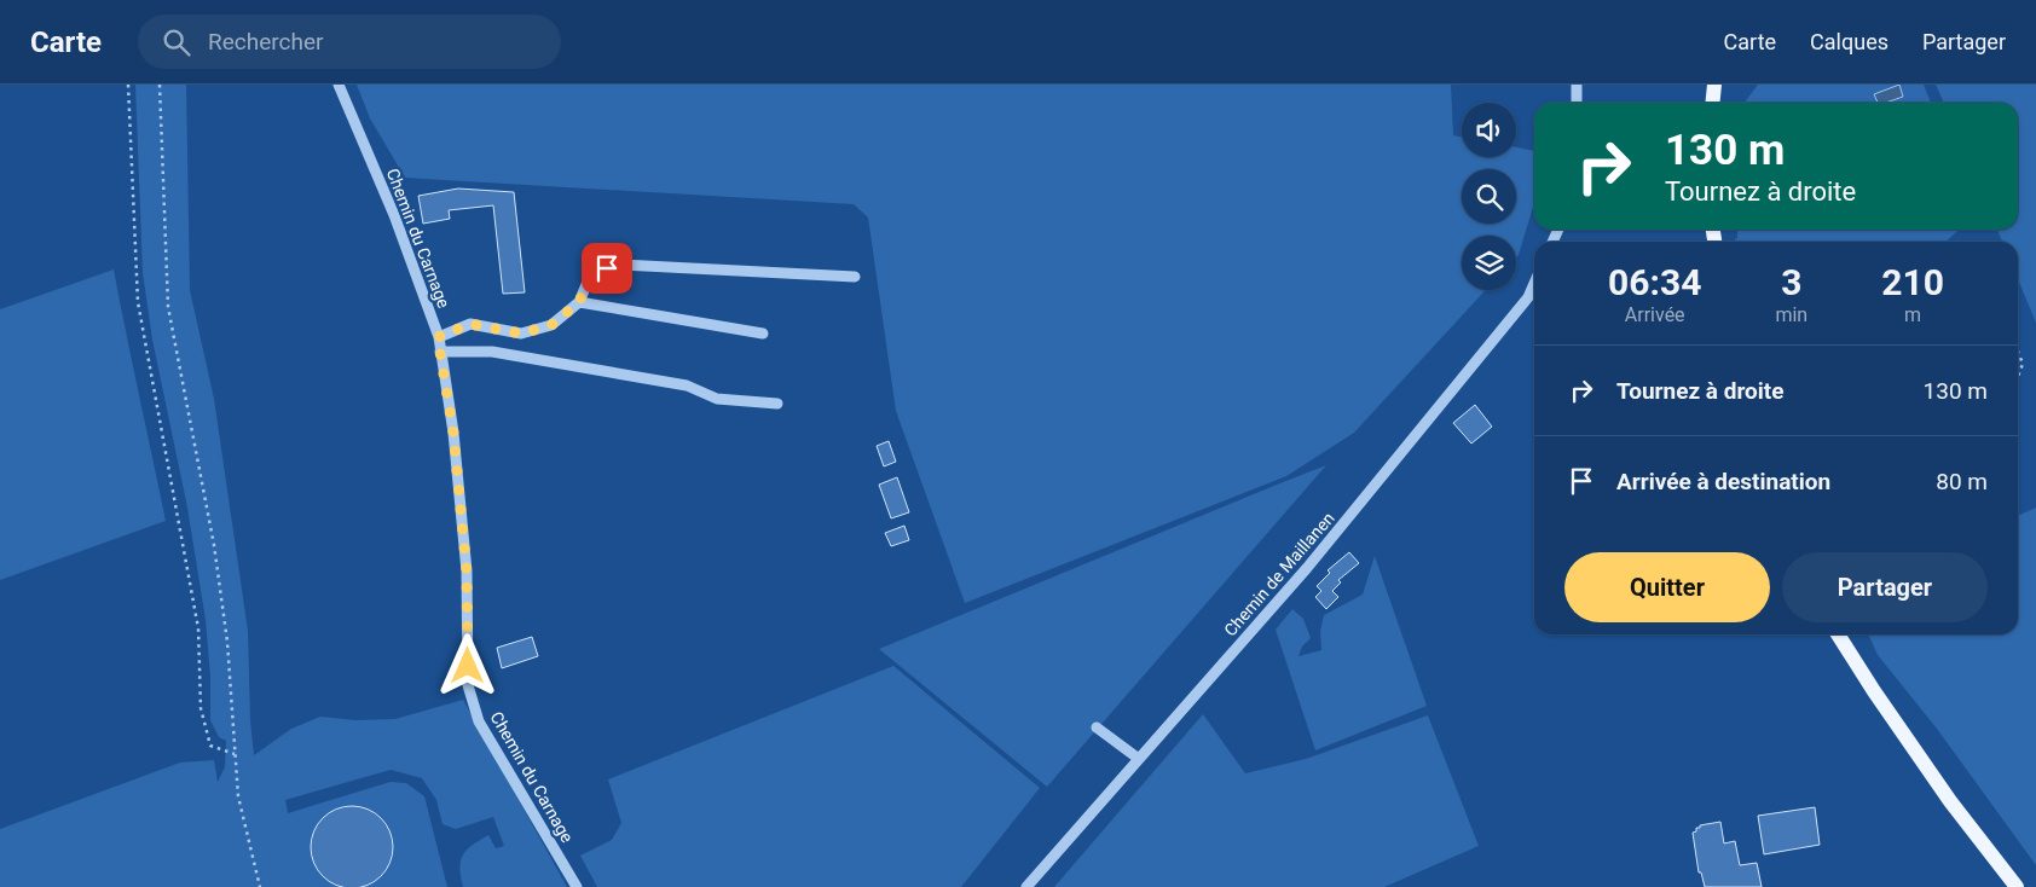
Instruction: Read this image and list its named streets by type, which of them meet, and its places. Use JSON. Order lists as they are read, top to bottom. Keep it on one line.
{"streets":{"street":["Chemin du Carnage","Chemin de Maillanen"]},"page":{"header":"Carte","search":"Rechercher","nav":["Carte","Calques","Partager"],"turn":["130 m","Tournez à droite"],"eta":["06:34","Arrivée","3","min","210","m"],"list":[{"name":"Tournez à droite","value":"130 m"},{"name":"Arrivée à destination","value":"80 m"}],"buttons":["Quitter","Partager"]}}
